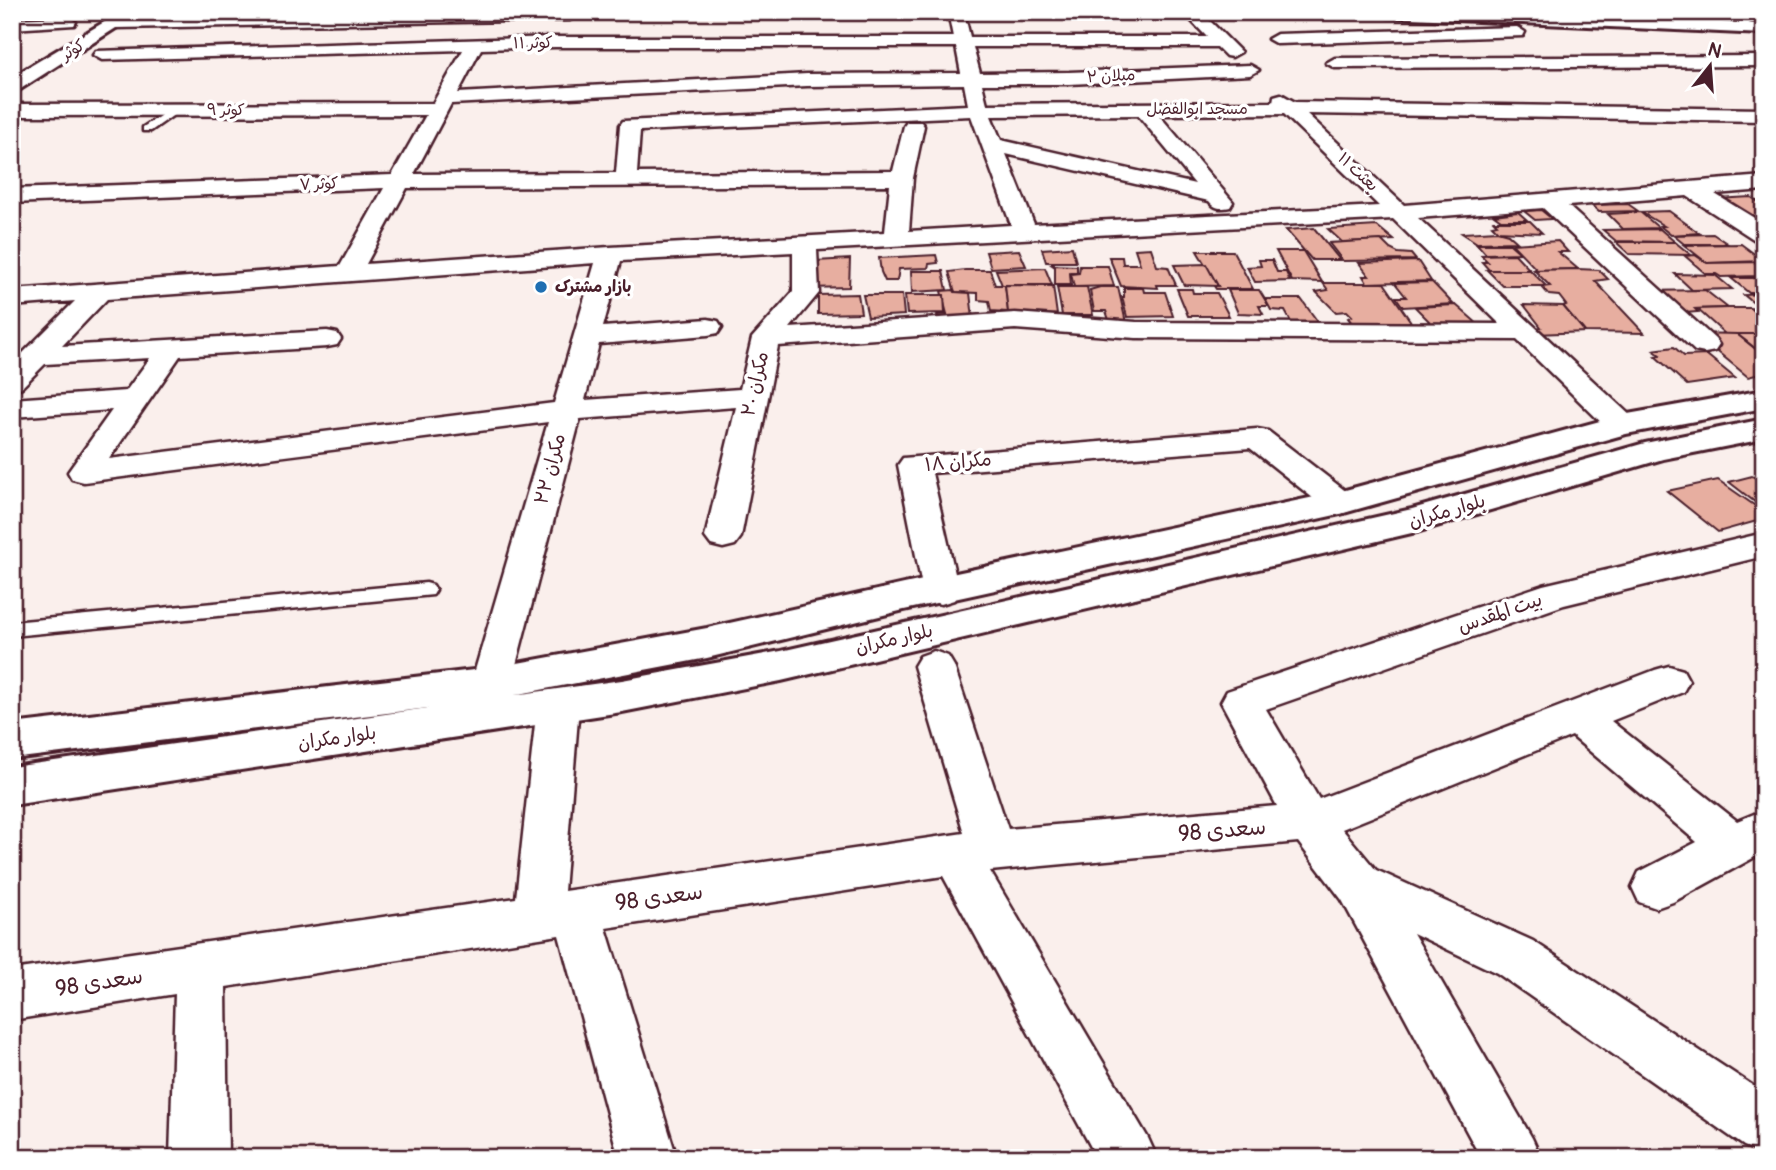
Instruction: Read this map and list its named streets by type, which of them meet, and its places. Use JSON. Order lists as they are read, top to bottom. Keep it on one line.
{"streets":{"street":["کوثر ۱۱","کوثر","میلان ۲","مسجد ابوالفضل","کوثر ۹","بعثت ۱۱","کوثر ۷","مکران ۲۰","مکران ۱۸","مکران ۲۲","بلوار مکران","بیت المقدس","سعدی 98"]},"crossings":[["کوثر ۱۱","بعثت ۱۱"],["میلان ۲","کوثر ۹"],["میلان ۲","بعثت ۱۱"],["مسجد ابوالفضل","بعثت ۱۱"],["مسجد ابوالفضل","کوثر ۷"],["بعثت ۱۱","بلوار مکران"],["مکران ۱۸","بلوار مکران"],["مکران ۲۲","بلوار مکران"],["بیت المقدس","سعدی 98"]],"places":["بازار مشترک"],"north":"top"}
